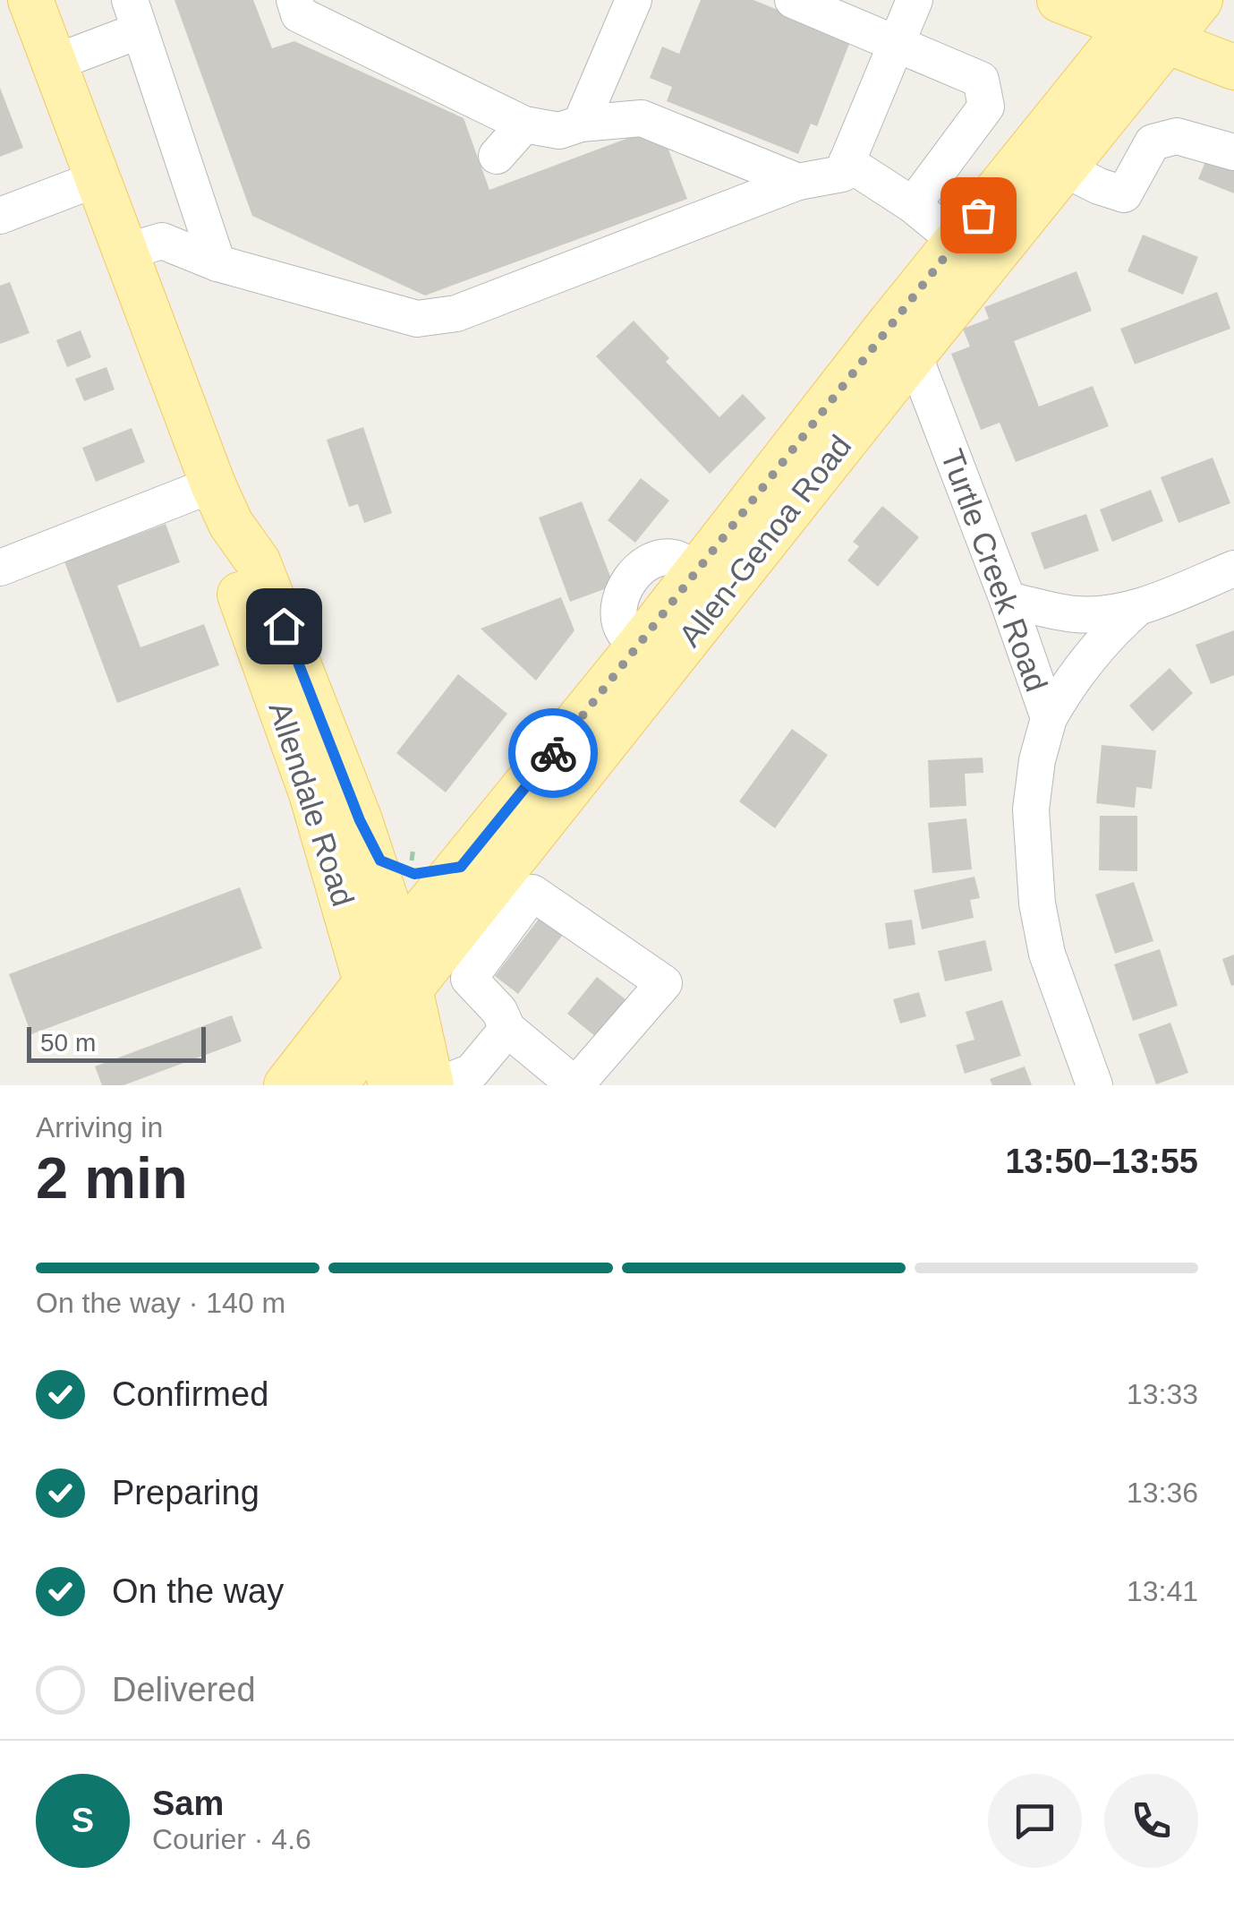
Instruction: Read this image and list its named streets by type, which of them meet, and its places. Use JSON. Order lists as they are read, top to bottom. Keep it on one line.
{"streets":{"main road":["Allen-Genoa Road","Allendale Road"],"street":["Turtle Creek Road"]},"crossings":[["Allen-Genoa Road","Turtle Creek Road"],["Allen-Genoa Road","Allendale Road"]],"scale_bar":"50 m","page":{"scale":"50 m","heading":["2 min","Arriving in","13:50–13:55"],"panel":["Sam","Courier · 4.6"],"bar":"On the way · 140 m","list":[["Confirmed","13:33"],["Preparing","13:36"],["On the way","13:41"],"Delivered"],"round":"S"}}
